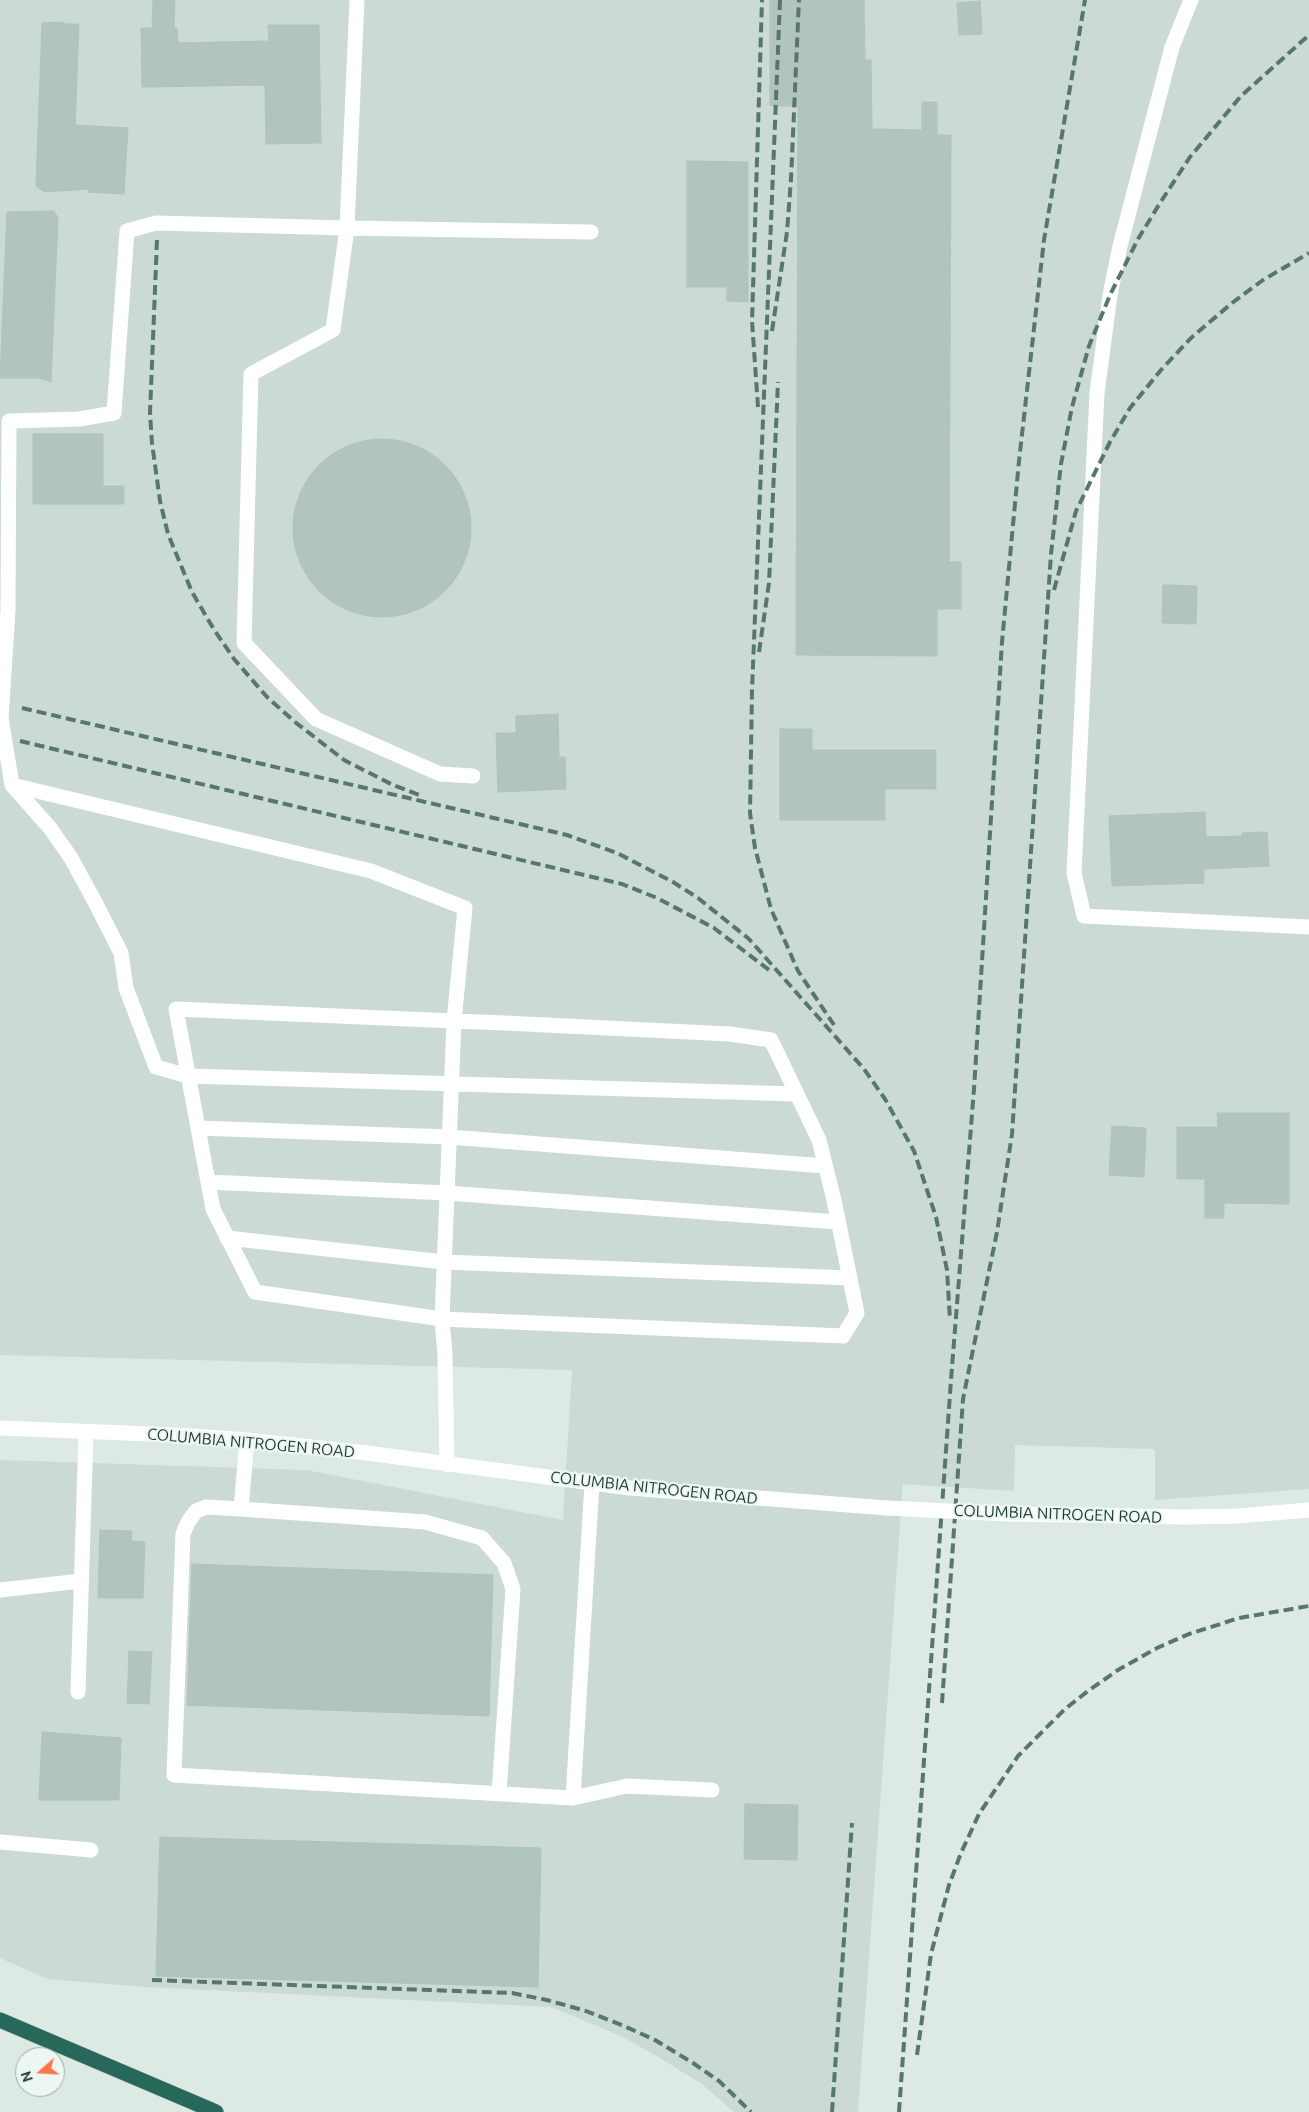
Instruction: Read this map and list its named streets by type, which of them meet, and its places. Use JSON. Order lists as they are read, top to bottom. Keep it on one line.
{"streets":{"street":["COLUMBIA NITROGEN ROAD"]},"north":"left"}
